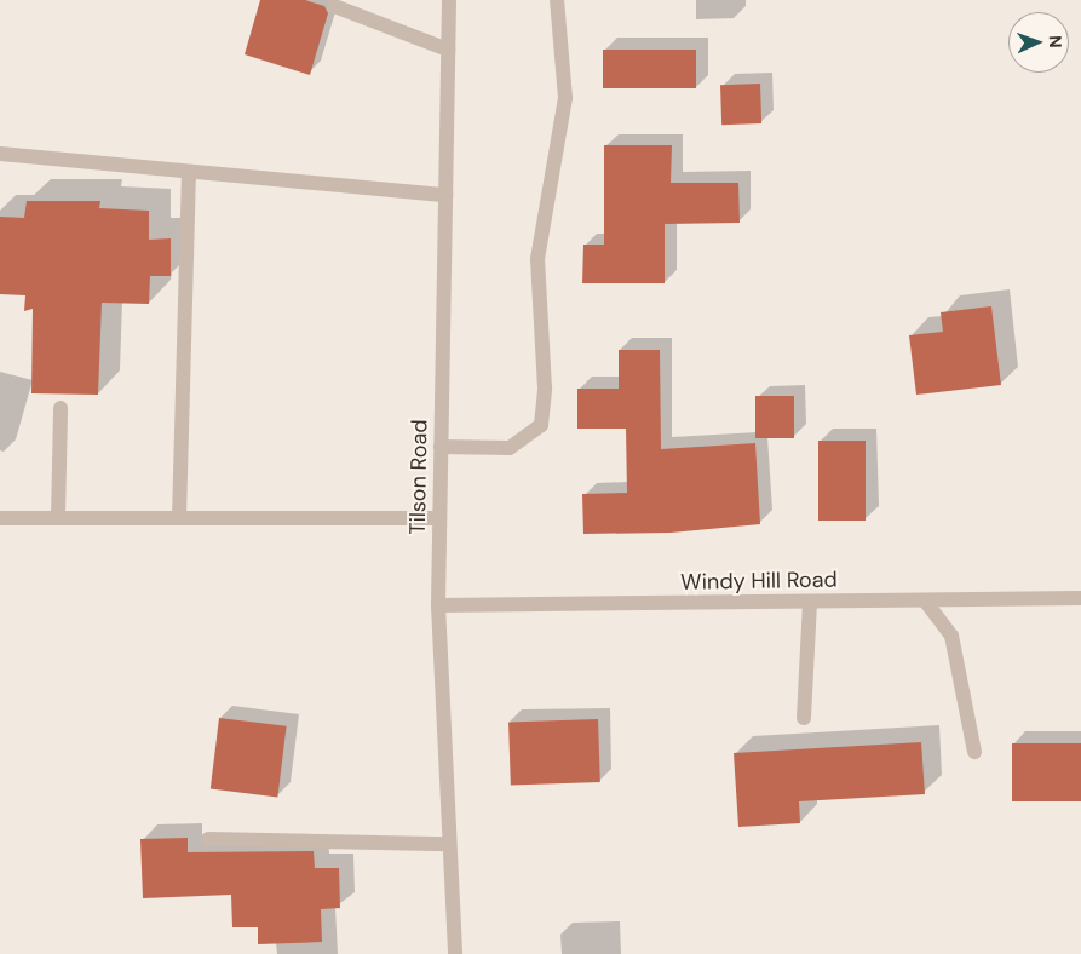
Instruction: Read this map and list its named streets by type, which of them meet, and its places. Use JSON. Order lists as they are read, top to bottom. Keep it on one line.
{"streets":{"street":["Tilson Road","Windy Hill Road"]},"crossings":[["Tilson Road","Windy Hill Road"]],"north":"right"}
